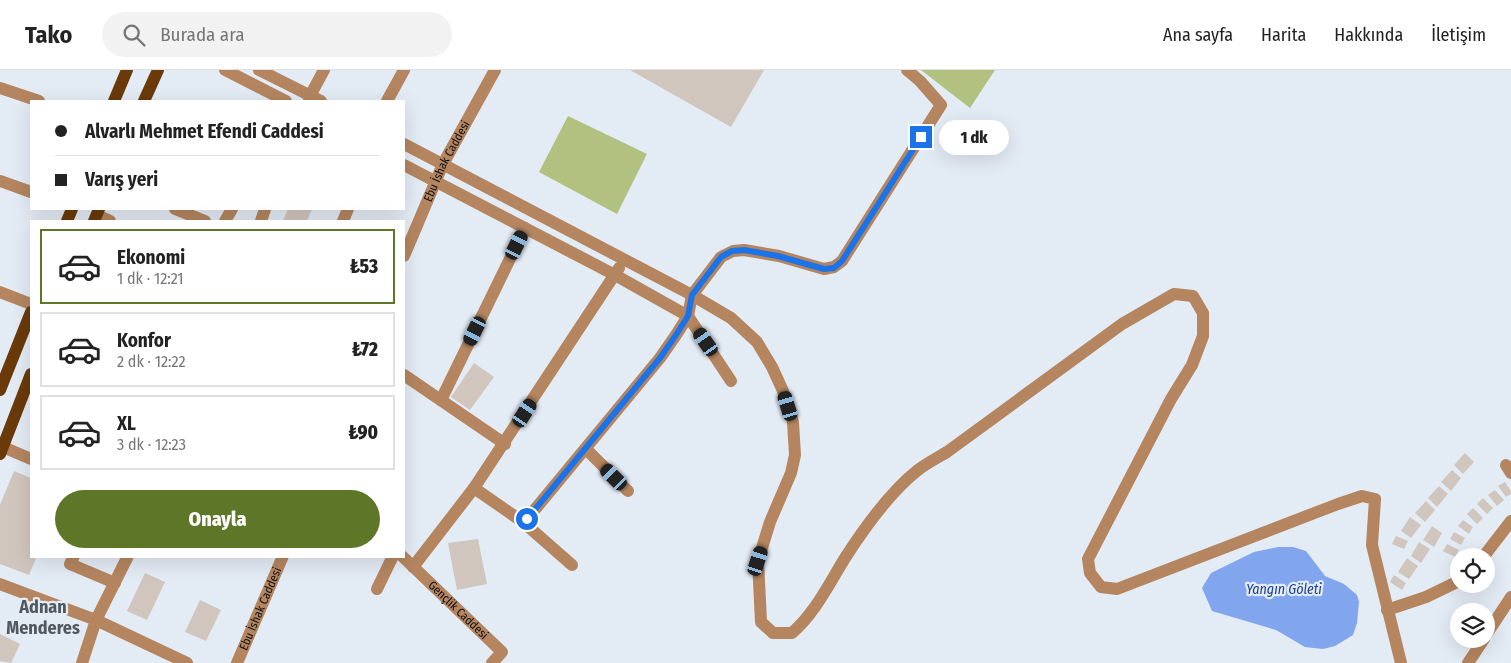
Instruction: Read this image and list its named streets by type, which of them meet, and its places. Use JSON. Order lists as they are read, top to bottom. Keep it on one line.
{"streets":{"street":["Ebu İshak Caddesi","Gençlik Caddesi"]},"districts":["Adnan Menderes"],"water":["Yangın Göleti"],"page":{"header":"Tako","search":"Burada ara","nav":["Ana sayfa","Harita","Hakkında","İletişim"],"banner":["Alvarlı Mehmet Efendi Caddesi","Varış yeri"],"bubble":"1 dk","list":[{"name":"Ekonomi","note":"1 dk · 12:21","value":"₺53"},{"name":"Konfor","note":"2 dk · 12:22","value":"₺72"},{"name":"XL","note":"3 dk · 12:23","value":"₺90"}],"buttons":"Onayla"}}
